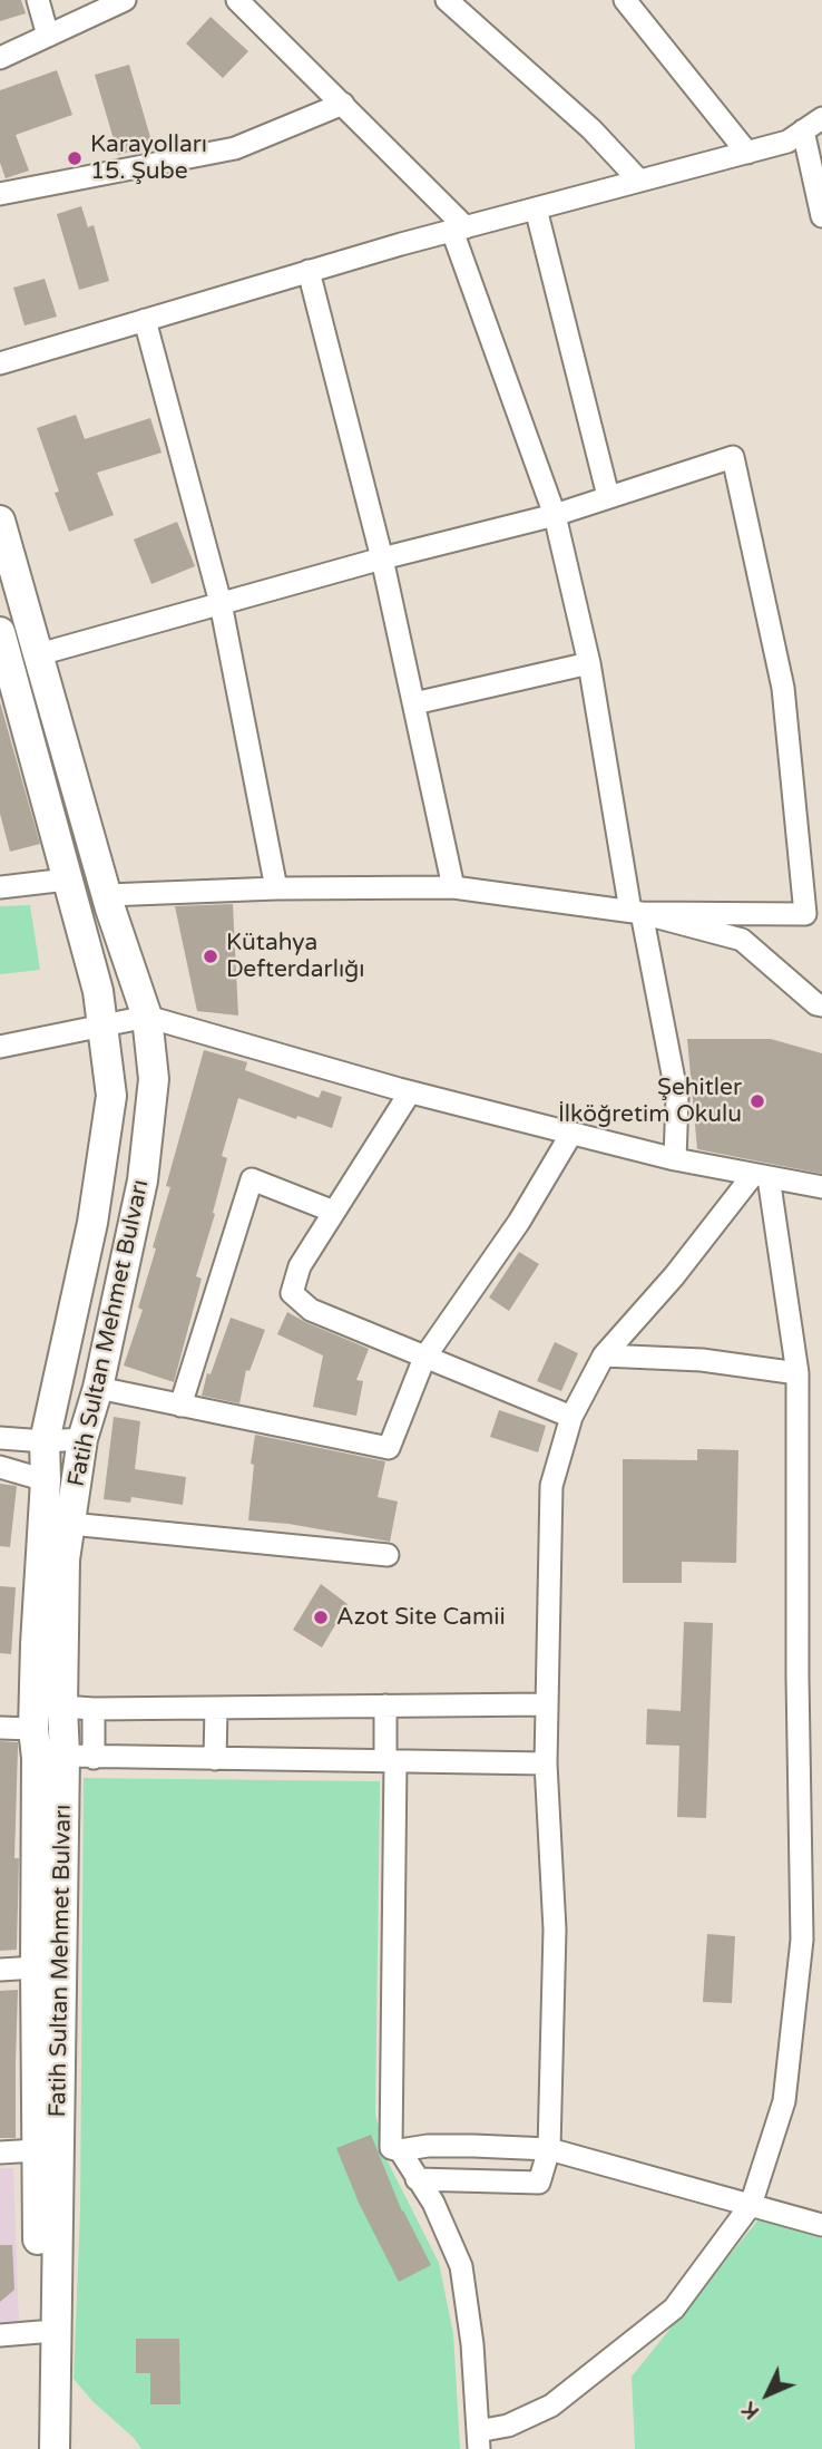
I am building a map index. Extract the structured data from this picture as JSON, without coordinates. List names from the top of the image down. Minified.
{"streets":{"main road":["Fatih Sultan Mehmet Bulvarı"]},"places":["Karayolları 15. Şube","Kütahya Defterdarlığı","Şehitler İlköğretim Okulu","Azot Site Camii"],"north":"bottom left"}
